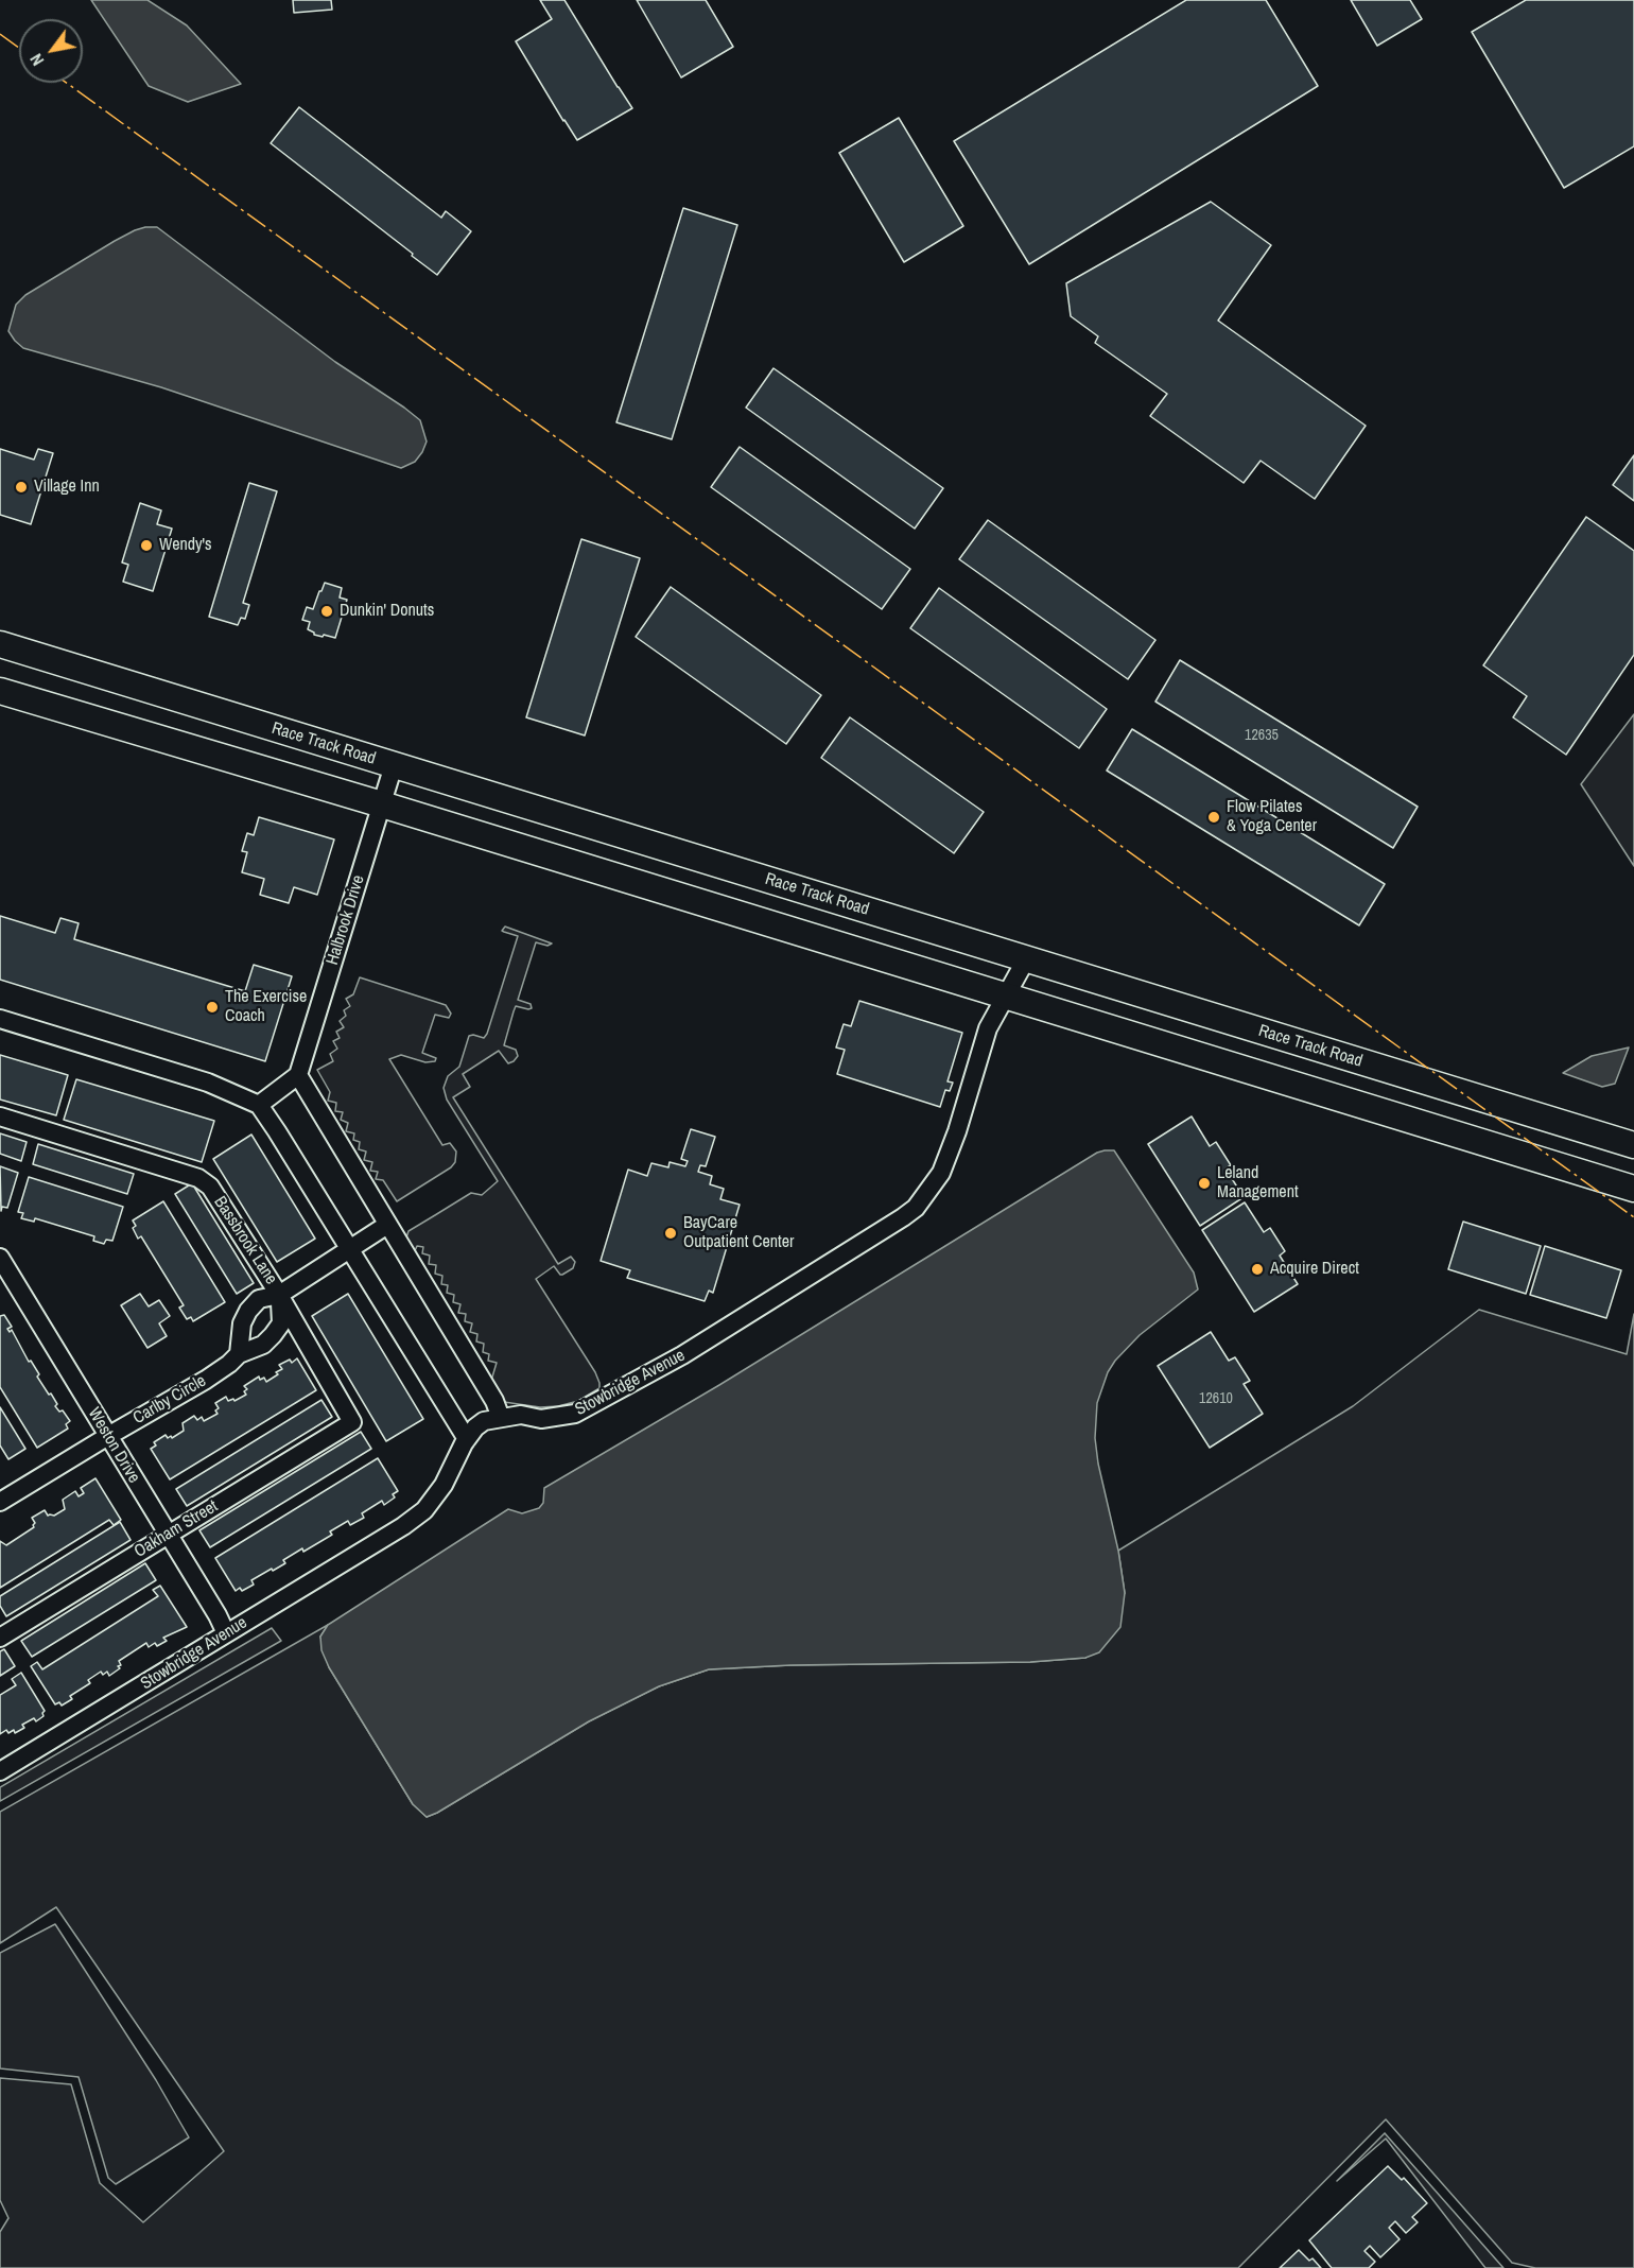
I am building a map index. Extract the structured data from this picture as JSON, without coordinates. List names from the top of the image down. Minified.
{"streets":{"main road":["Race Track Road"],"street":["Halbrook Drive","Bassbrook Lane","Stowbridge Avenue","Carlby Circle","Weston Drive","Oakham Street"]},"crossings":[["Race Track Road","Halbrook Drive"],["Race Track Road","Stowbridge Avenue"],["Bassbrook Lane","Carlby Circle"],["Bassbrook Lane","Oakham Street"],["Stowbridge Avenue","Weston Drive"],["Carlby Circle","Weston Drive"],["Weston Drive","Oakham Street"]],"places":["Village Inn","Wendy's","Dunkin' Donuts","Flow Pilates & Yoga Center","The Exercise Coach","Leland Management","BayCare Outpatient Center","Acquire Direct"],"house_numbers":["12635","12610"],"north":"bottom left"}
